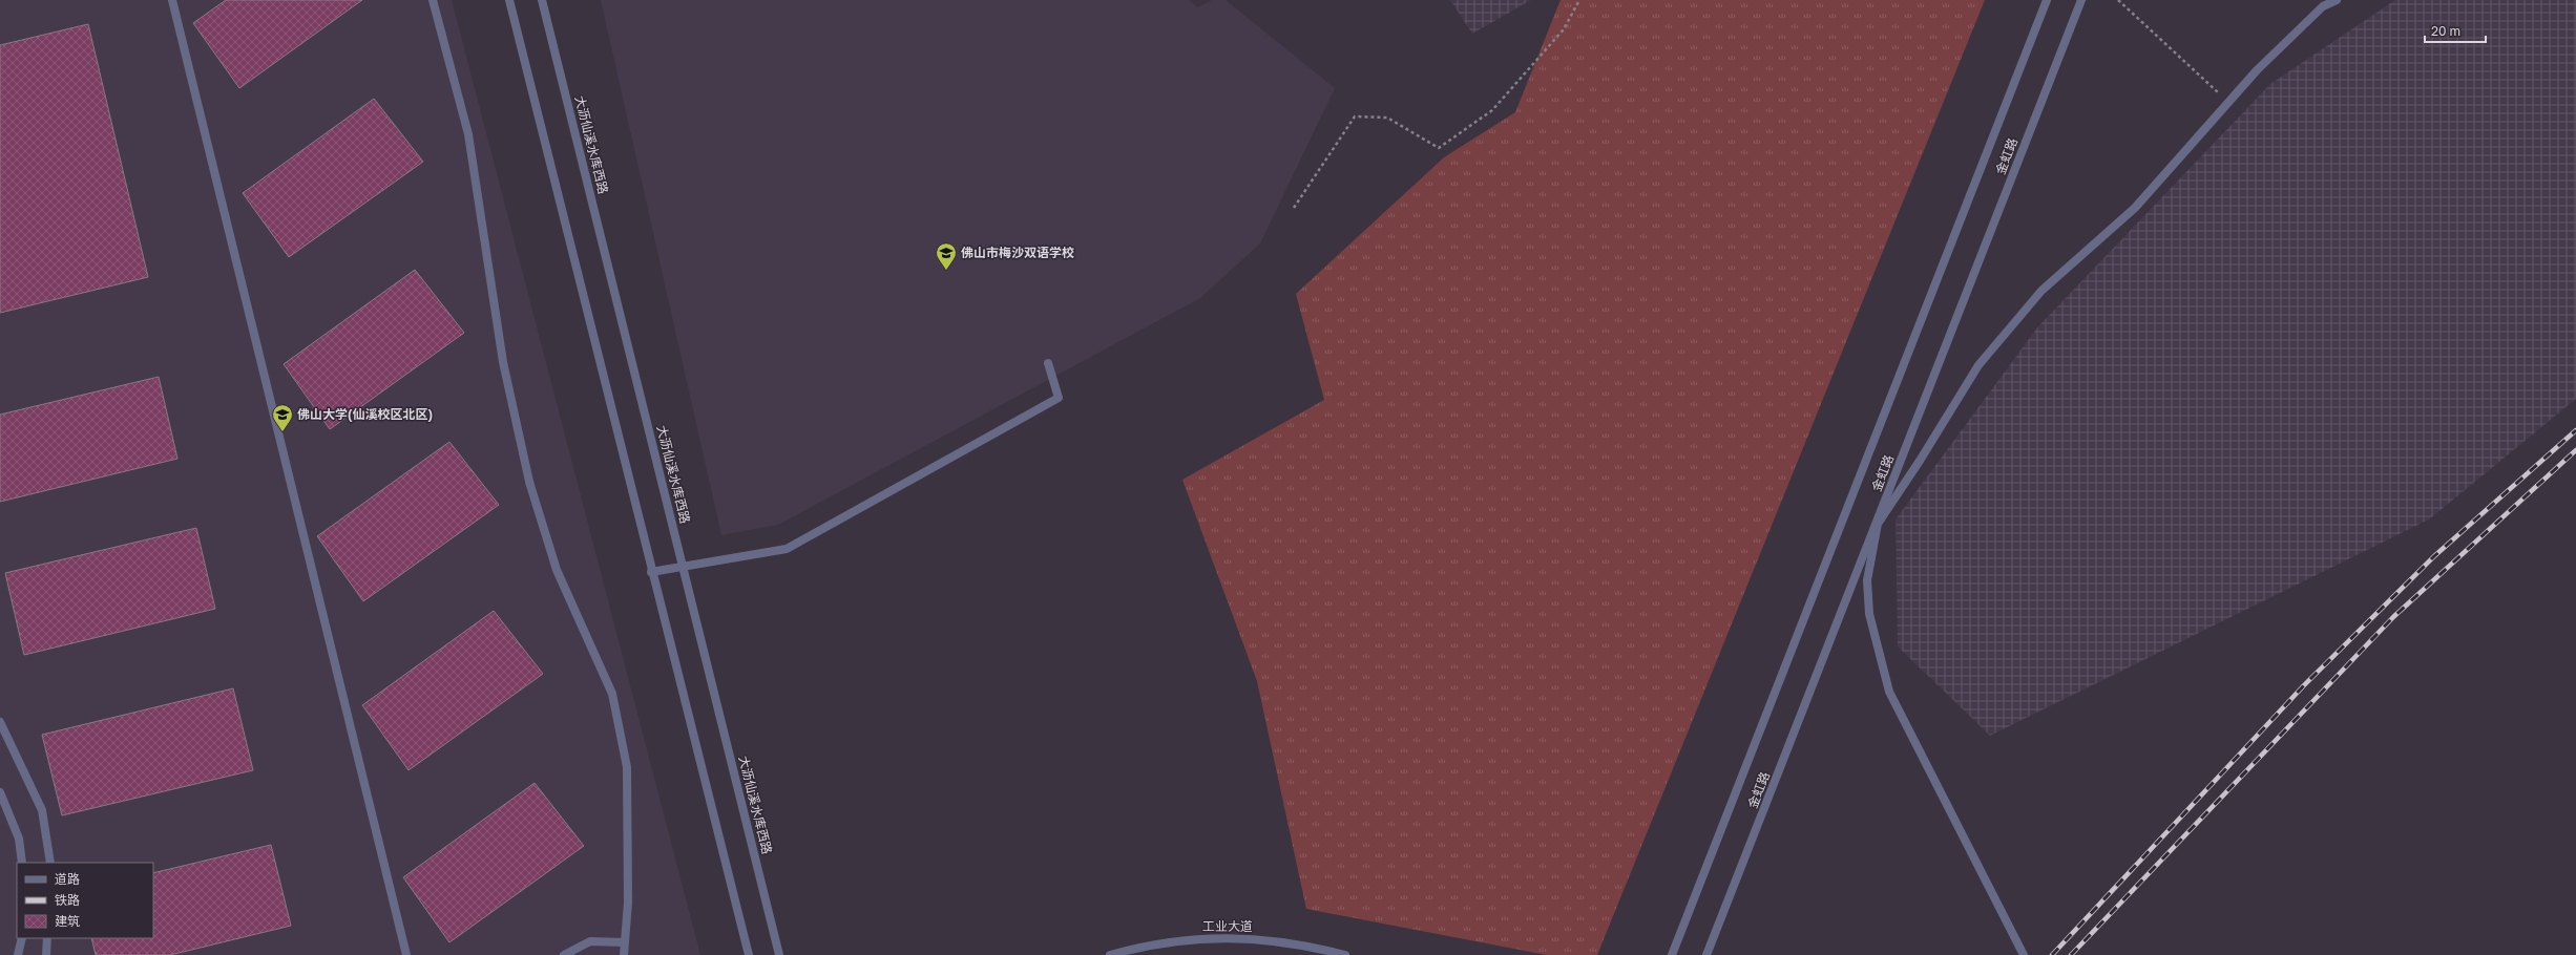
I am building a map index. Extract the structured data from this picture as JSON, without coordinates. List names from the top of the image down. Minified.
{"streets":{"street":["大沥仙溪水库西路","金虹路","工业大道"]},"places":{"school or university":["佛山市梅沙双语学校","佛山大学(仙溪校区北区)"]},"legend":["道路","铁路","建筑"],"scale_bar":"20 m"}
